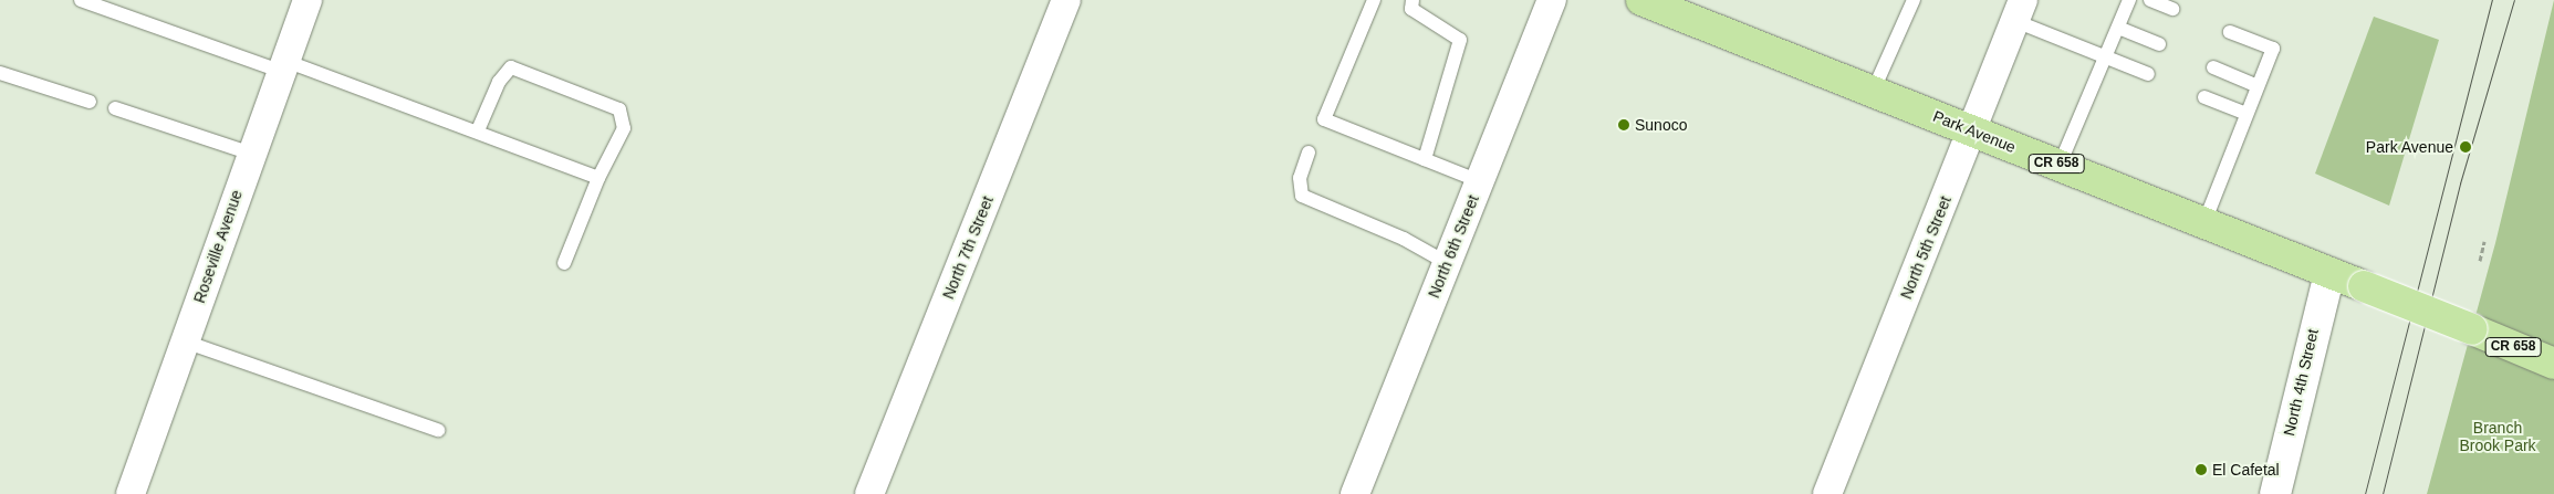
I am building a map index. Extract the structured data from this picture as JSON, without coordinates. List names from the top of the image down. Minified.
{"streets":{"main road":["Park Avenue","CR 658","North 4th Street"],"street":["Roseville Avenue","North 6th Street","North 7th Street","North 5th Street"]},"crossings":[["Park Avenue","North 5th Street"],["Park Avenue","North 4th Street"]],"parks":["Branch Brook Park"],"places":["Sunoco","Park Avenue","El Cafetal"]}
